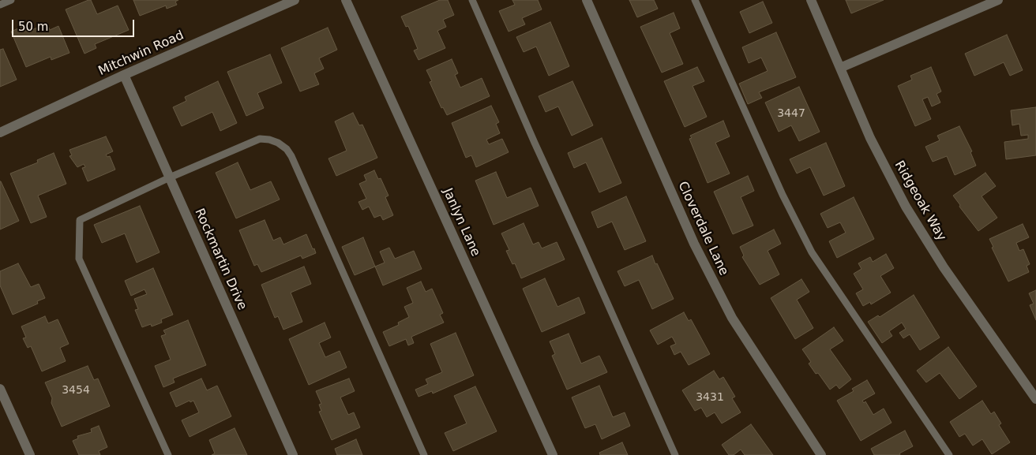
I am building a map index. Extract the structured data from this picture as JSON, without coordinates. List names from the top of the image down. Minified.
{"streets":{"street":["Mitchwin Road","Ridgeoak Way","Janlyn Lane","Cloverdale Lane","Rockmartin Drive"]},"crossings":[["Mitchwin Road","Rockmartin Drive"]],"house_numbers":["3447","3454","3431"],"scale_bar":"50 m"}
